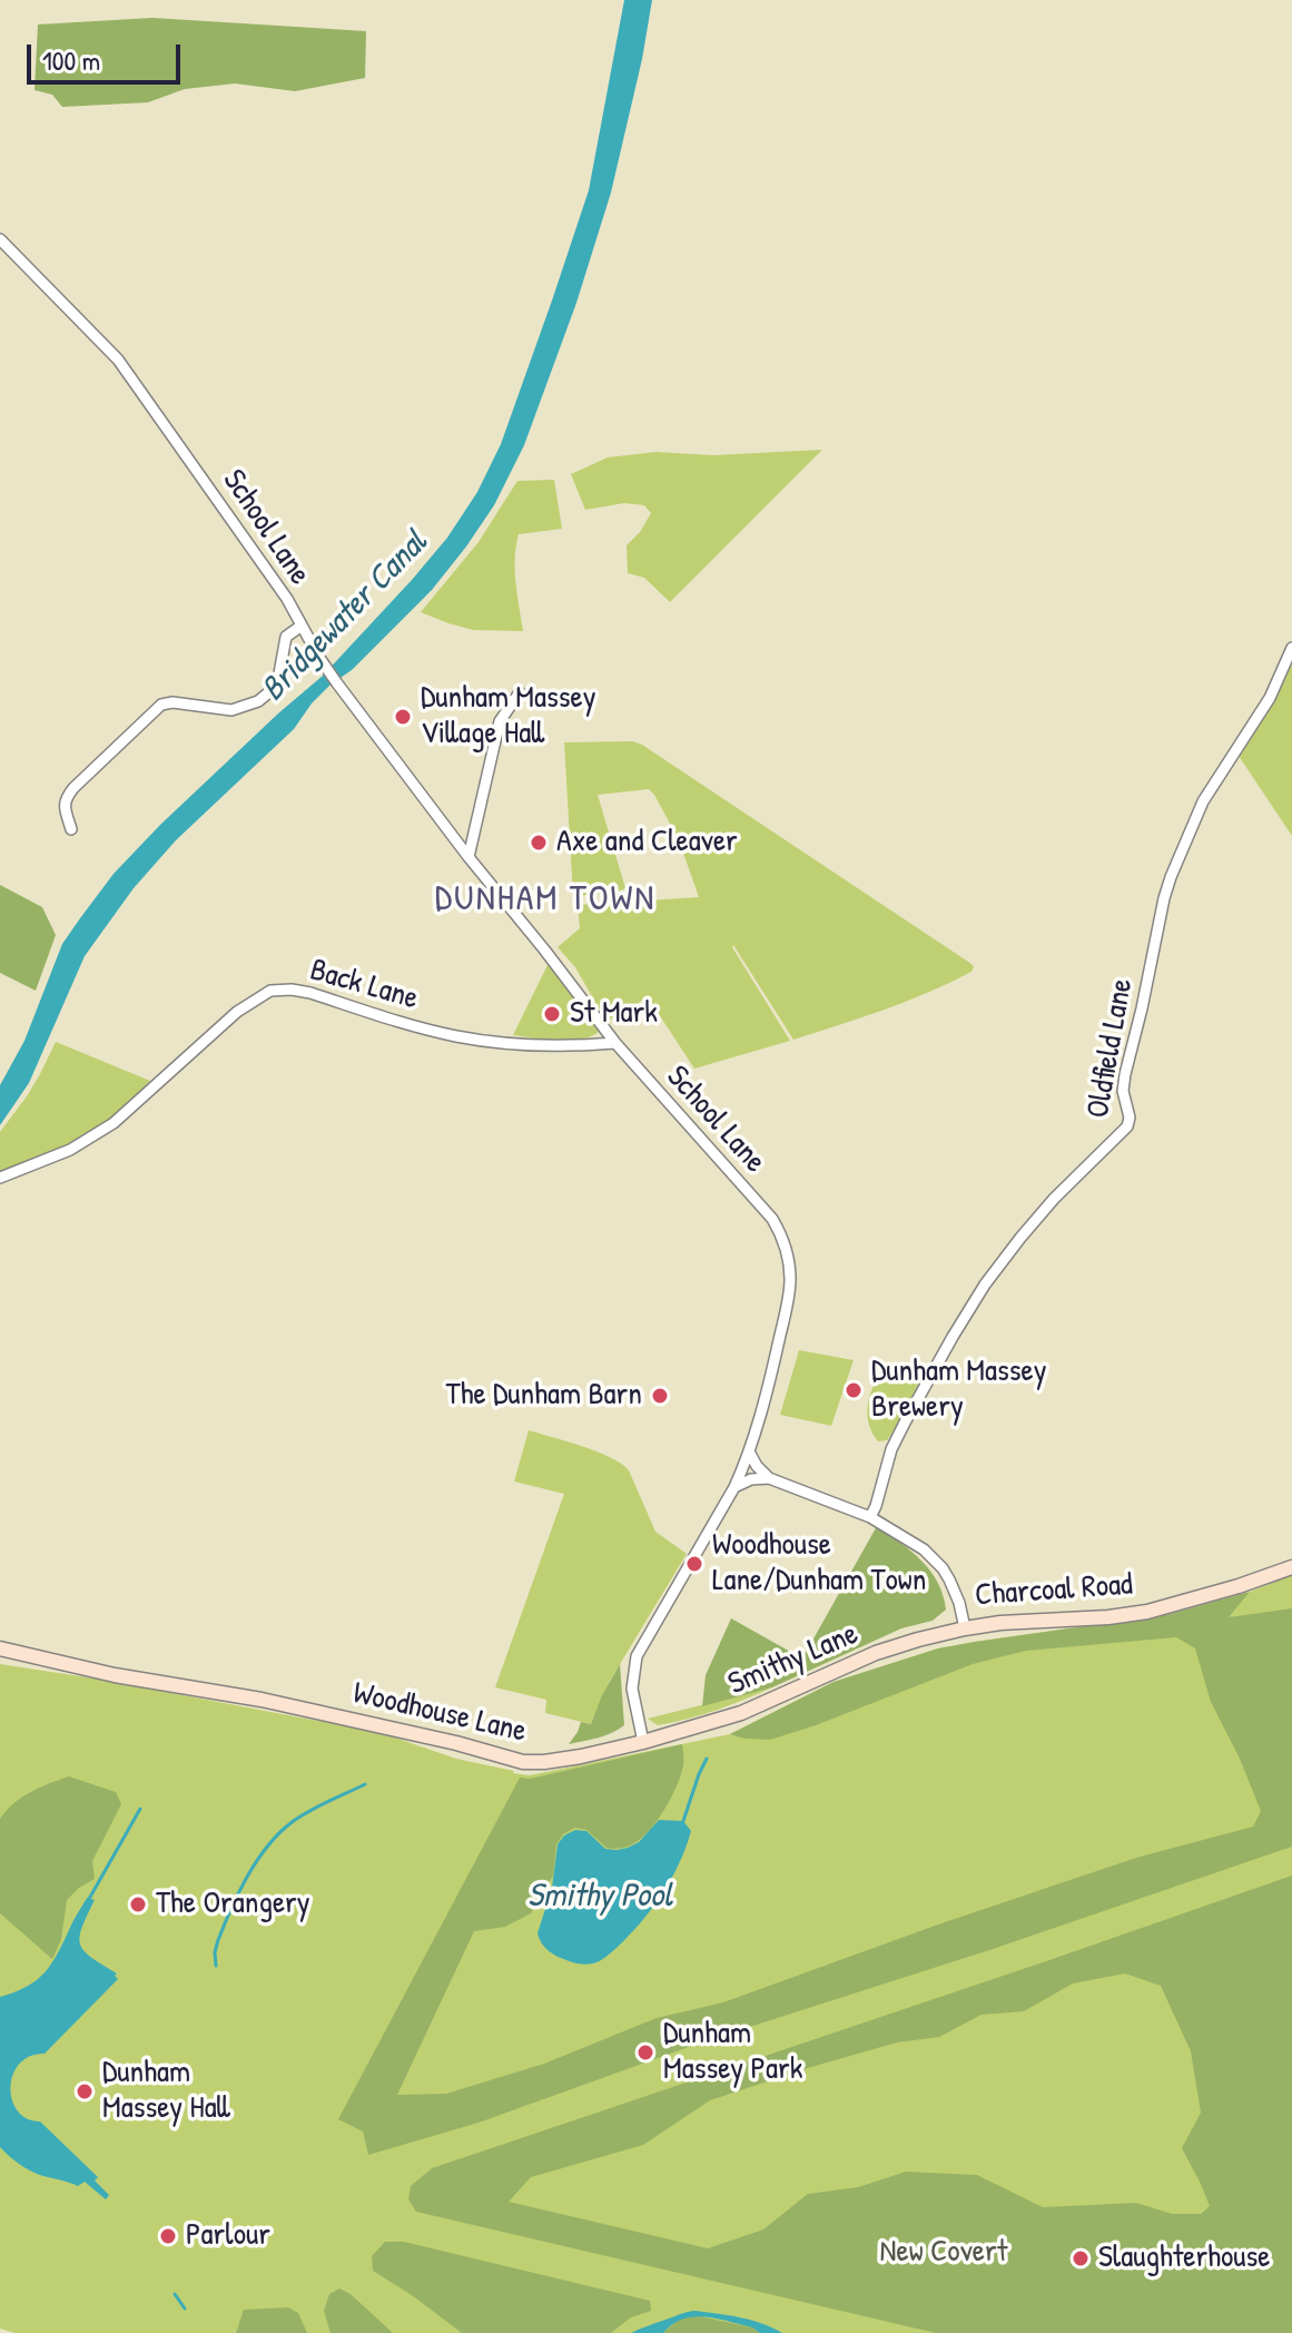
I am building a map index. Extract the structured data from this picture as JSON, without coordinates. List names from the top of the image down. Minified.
{"streets":{"main road":["Charcoal Road","Smithy Lane","Woodhouse Lane"],"street":["School Lane","Back Lane","Oldfield Lane"]},"crossings":[["School Lane","Back Lane"],["Oldfield Lane","Charcoal Road"],["Charcoal Road","Smithy Lane"],["Smithy Lane","Woodhouse Lane"]],"districts":["DUNHAM TOWN"],"water":["Bridgewater Canal","Smithy Pool"],"parks":["New Covert"],"places":["Dunham Massey Village Hall","Axe and Cleaver","St Mark","Dunham Massey Brewery","The Dunham Barn","Woodhouse Lane/Dunham Town","The Orangery","Dunham Massey Park","Dunham Massey Hall","Parlour","Slaughterhouse"],"scale_bar":"100 m"}
